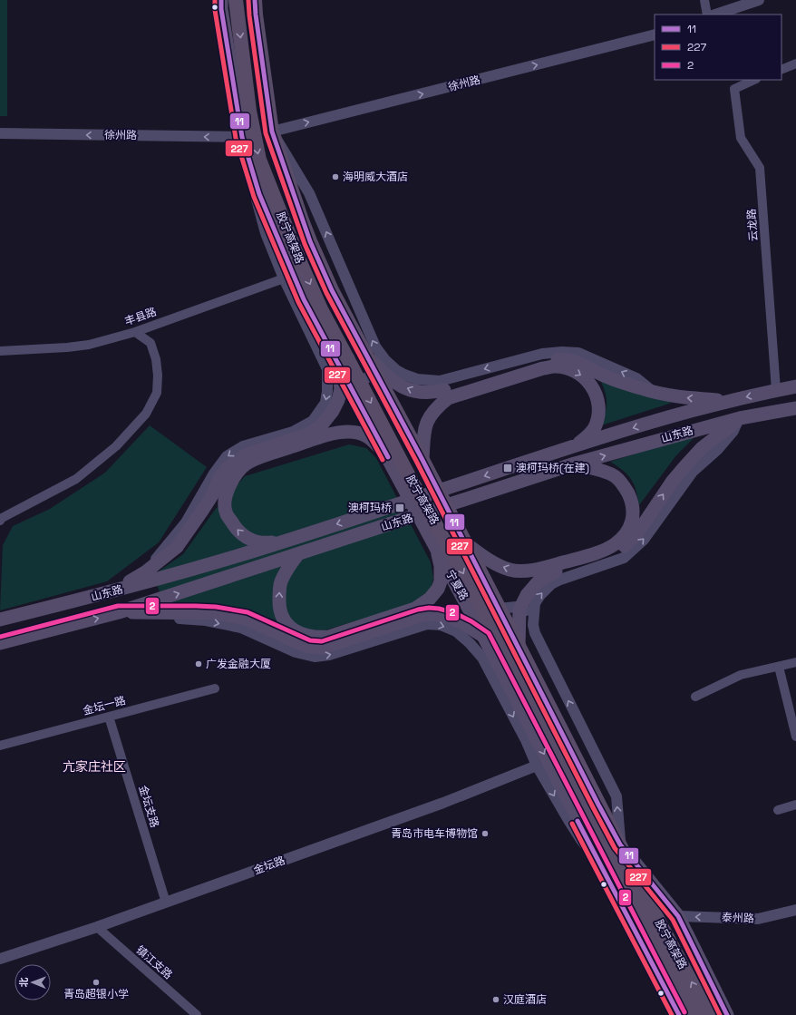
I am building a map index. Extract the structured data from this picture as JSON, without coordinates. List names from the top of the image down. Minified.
{"streets":{"highway":["胶宁高架路"],"main road":["山东路","宁夏路"],"street":["徐州路","云龙路","丰县路","金坛一路","金坛支路","金坛路","泰州路","镇江支路"]},"crossings":[["徐州路","胶宁高架路"],["徐州路","宁夏路"],["云龙路","山东路"],["胶宁高架路","宁夏路"],["金坛一路","金坛支路"],["金坛支路","金坛路"],["金坛路","镇江支路"]],"one_way":["泰州路"],"districts":["亢家庄社区"],"places":{"other":["海明威大酒店","广发金融大厦","青岛市电车博物馆","青岛超银小学","汉庭酒店"],"transit":["澳柯玛桥(在建)","澳柯玛桥"]},"lines":["transit line 11","transit line 227","transit line 2"],"legend":["11","227","2"],"north":"left"}
